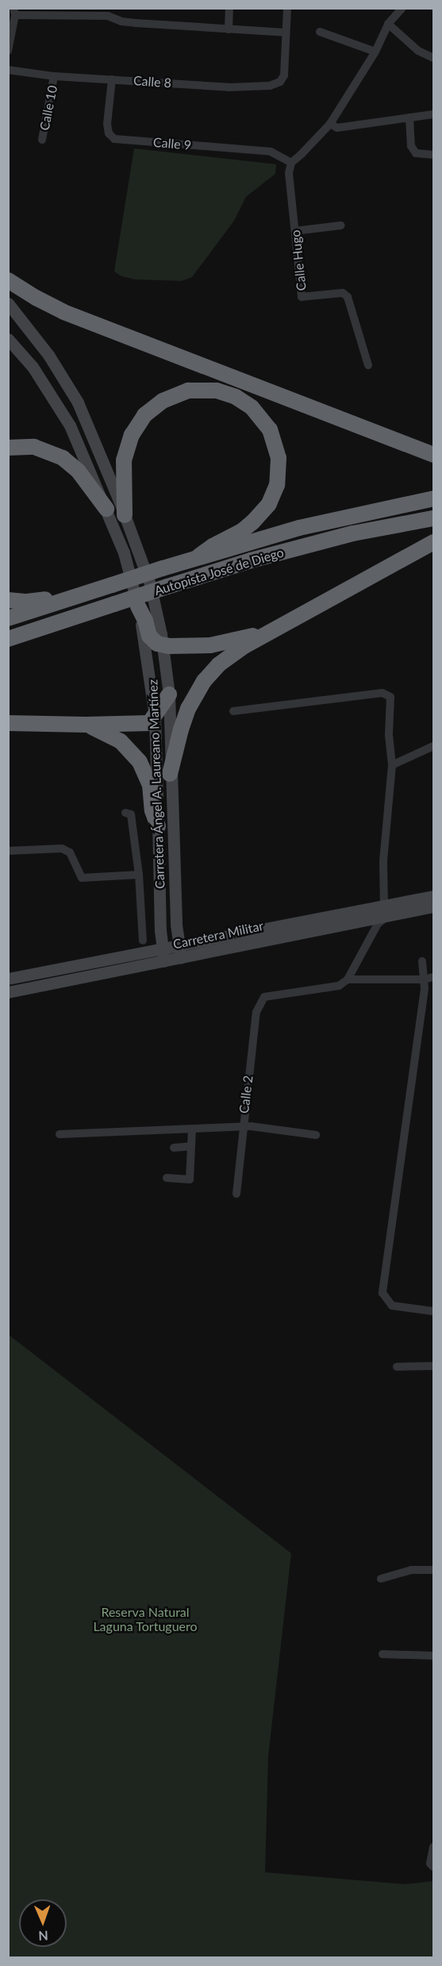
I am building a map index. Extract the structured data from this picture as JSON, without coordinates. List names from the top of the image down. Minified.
{"streets":{"highway":["Autopista José de Diego"],"main road":["Carretera Ángel A. Laureano Martínez","Carretera Militar"],"street":["Calle 8","Calle 10","Calle 9","Calle Hugo","Calle 2"]},"crossings":[["Calle 8","Calle 10"],["Calle 8","Calle 9"],["Calle 9","Calle Hugo"],["Carretera Ángel A. Laureano Martínez","Carretera Militar"]],"parks":["Reserva Natural Laguna Tortuguero"],"north":"bottom"}
